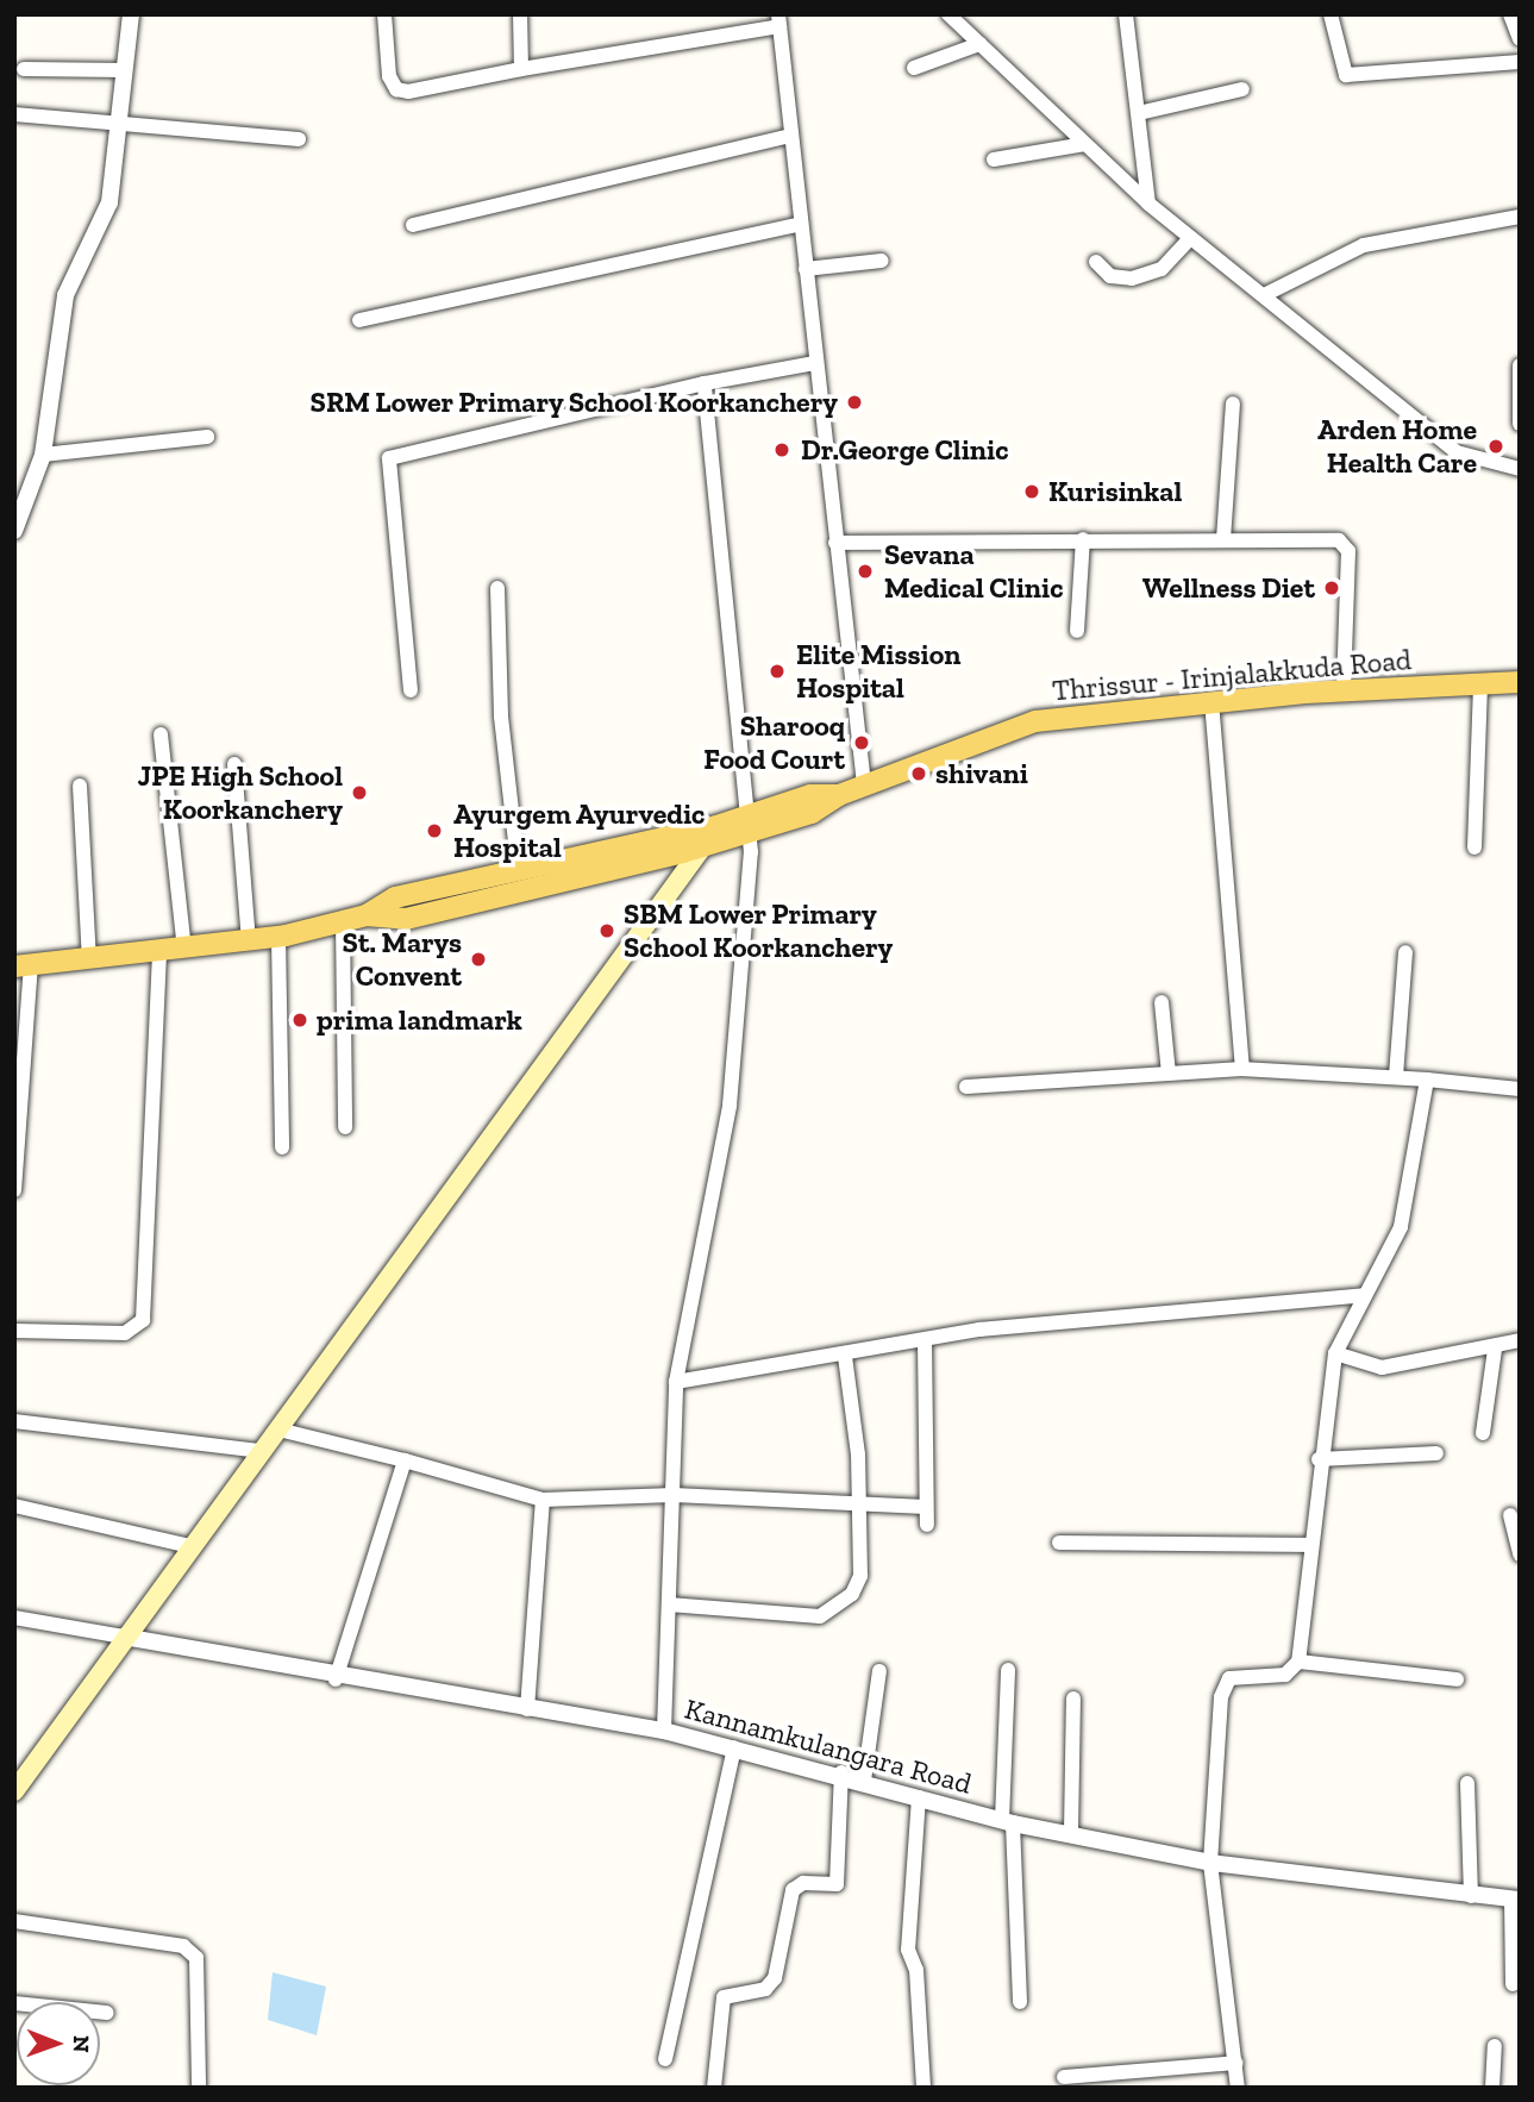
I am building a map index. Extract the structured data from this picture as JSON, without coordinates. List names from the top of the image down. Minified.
{"streets":{"main road":["Thrissur - Irinjalakkuda Road"],"street":["Kannamkulangara Road"]},"places":["SRM Lower Primary School Koorkanchery","Arden Home Health Care","Dr.George Clinic","Kurisinkal","Sevana Medical Clinic","Wellness Diet","Elite Mission Hospital","Sharooq Food Court","shivani","JPE High School Koorkanchery","Ayurgem Ayurvedic Hospital","SBM Lower Primary School Koorkanchery","St. Marys Convent","prima landmark"],"north":"right"}
